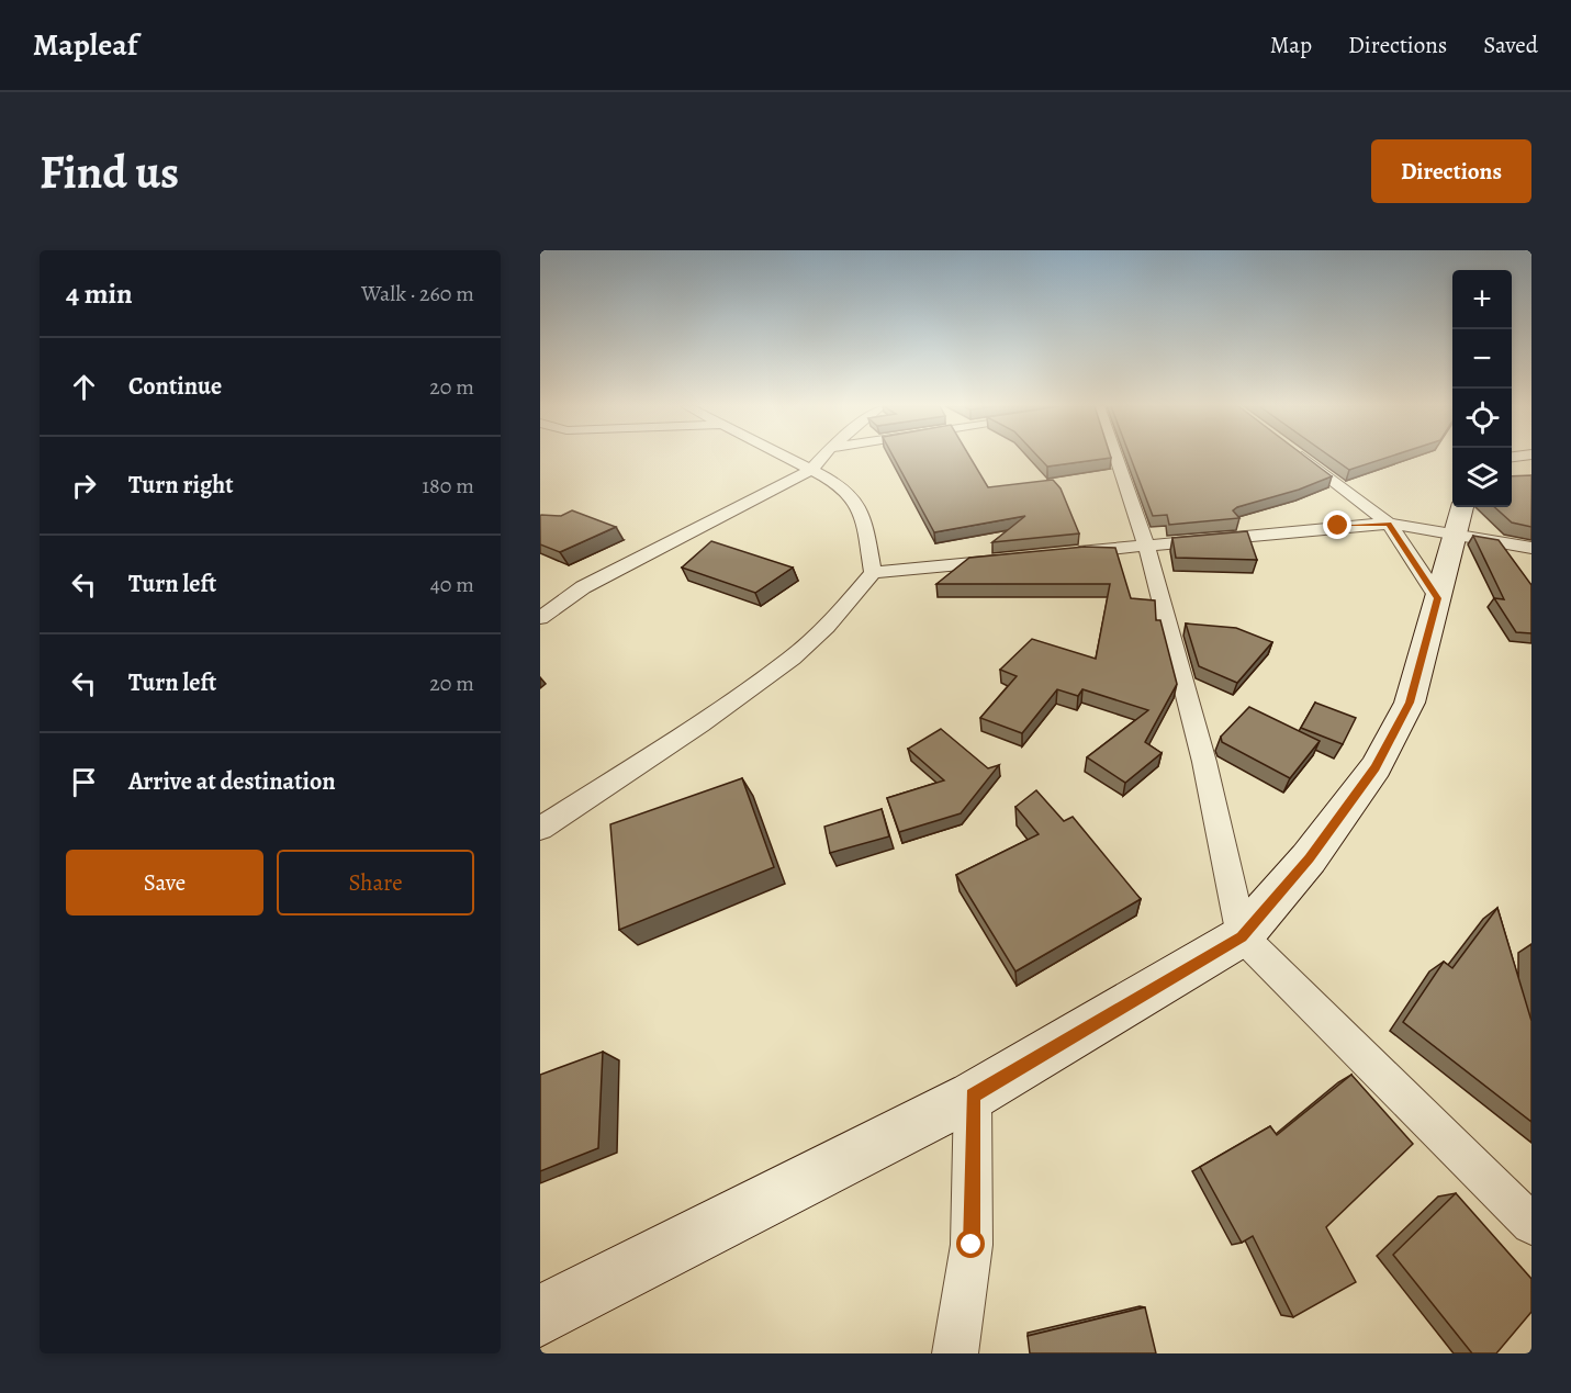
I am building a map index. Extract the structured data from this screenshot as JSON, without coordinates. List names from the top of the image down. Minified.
{"page":{"header":"Mapleaf","nav":["Map","Directions","Saved"],"buttons":["Directions",["Save","Share"]],"title":"Find us","heading":["4 min","Walk · 260 m"],"map_buttons":["+","−"],"list":[["Continue","20 m"],["Turn right","180 m"],["Turn left","40 m"],["Turn left","20 m"],"Arrive at destination"]}}
